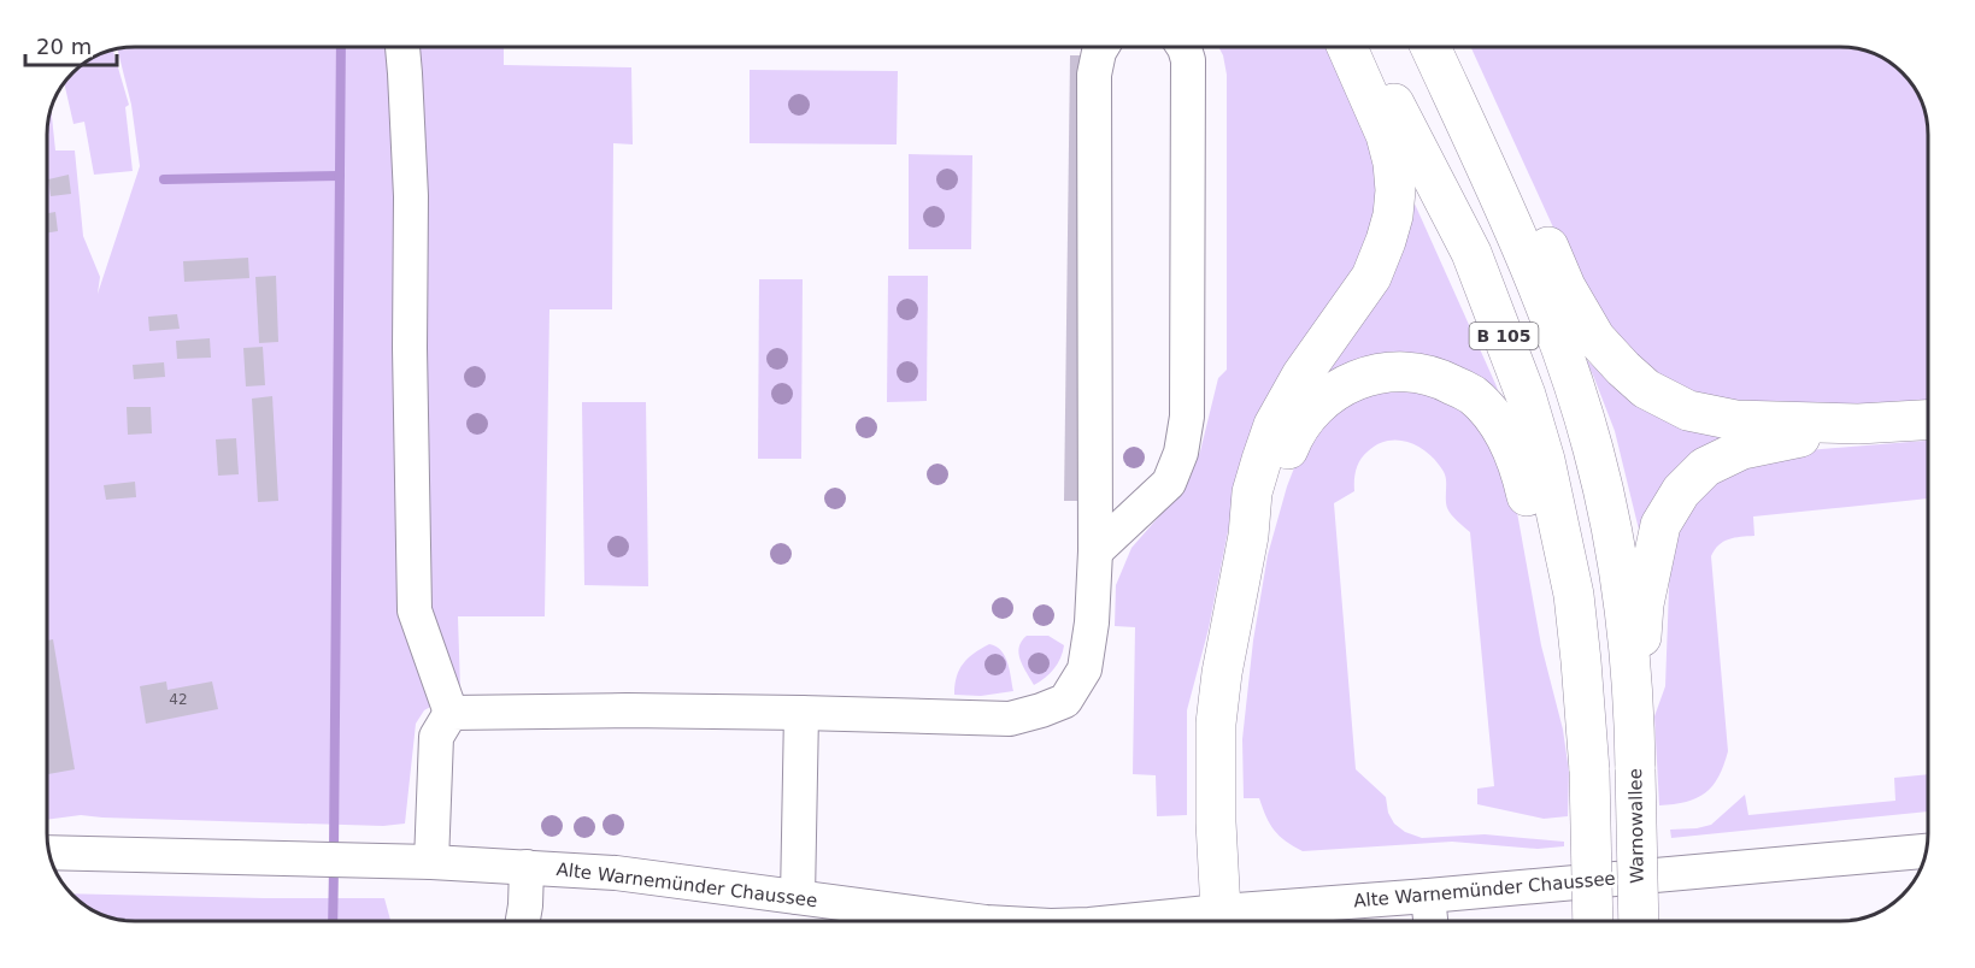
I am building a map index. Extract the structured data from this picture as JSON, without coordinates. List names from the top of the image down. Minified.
{"streets":{"highway":["B 105","Warnowallee"],"street":["Alte Warnemünder Chaussee"]},"crossings":[["B 105","Warnowallee"]],"house_numbers":["42"],"scale_bar":"20 m"}
